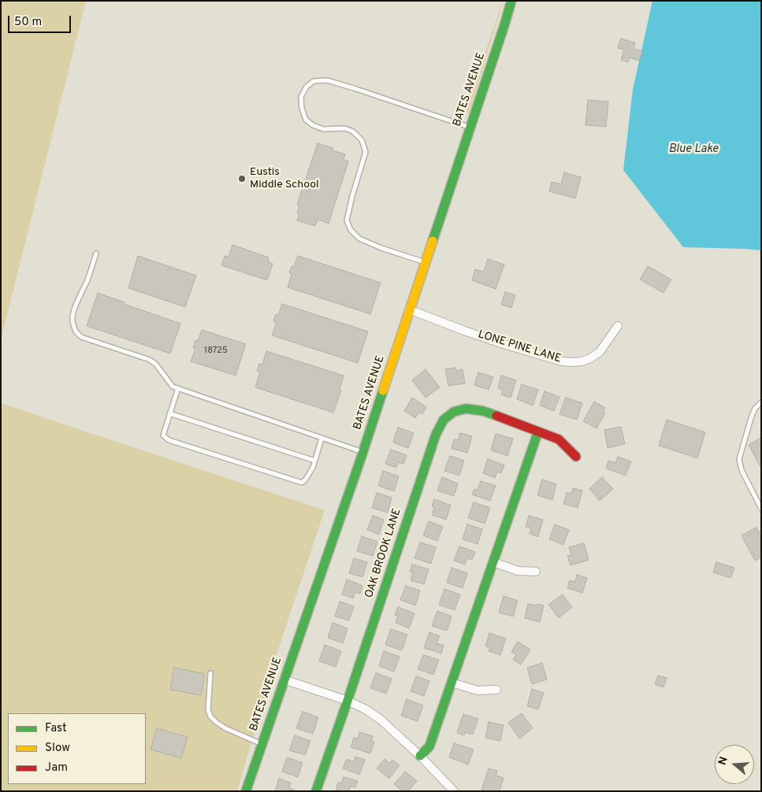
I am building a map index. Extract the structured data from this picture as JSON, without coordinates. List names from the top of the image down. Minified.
{"streets":{"street":["BATES AVENUE","LONE PINE LANE","OAK BROOK LANE"]},"crossings":[["BATES AVENUE","LONE PINE LANE"]],"water":["Blue Lake"],"places":["Eustis Middle School"],"house_numbers":["18725"],"legend":["Fast","Slow","Jam"],"scale_bar":"50 m","north":"left"}
